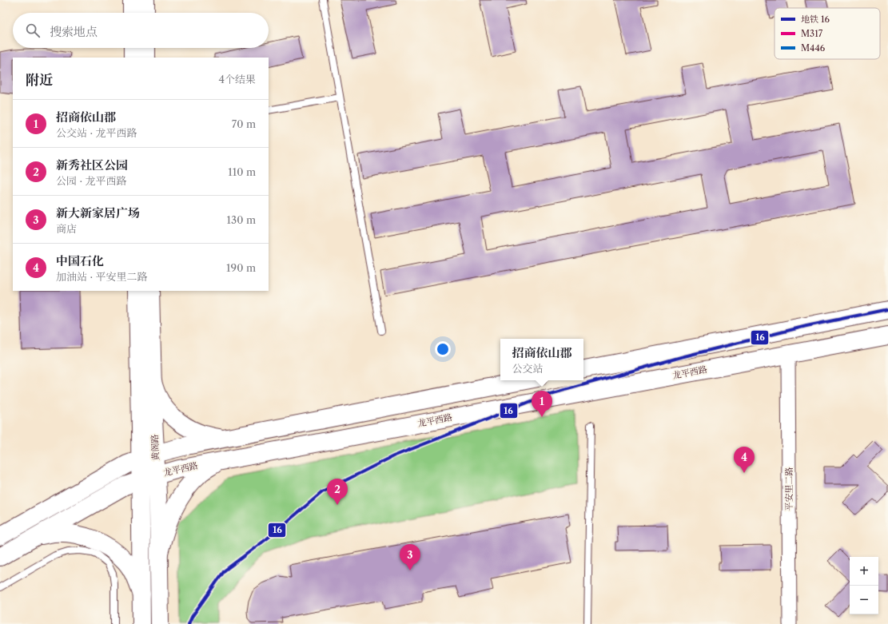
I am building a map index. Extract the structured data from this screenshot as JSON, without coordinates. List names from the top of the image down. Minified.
{"streets":{"main road":["龙平西路","黄阁路"],"street":["平安里二路"]},"crossings":[["龙平西路","黄阁路"],["龙平西路","平安里二路"]],"lines":["metro line 16"],"legend":["地铁 16","M317","M446"],"page":{"search":"搜索地点","heading":["附近","4个结果"],"list":[{"mark":"1","name":"招商依山郡","note":"公交站 · 龙平西路","value":"70 m"},{"mark":"2","name":"新秀社区公园","note":"公园 · 龙平西路","value":"110 m"},{"mark":"3","name":"新大新家居广场","note":"商店","value":"130 m"},{"mark":"4","name":"中国石化","note":"加油站 · 平安里二路","value":"190 m"}],"popup":["招商依山郡","公交站"],"pins":["1","4","2","3"],"map_buttons":["+","−"]}}
